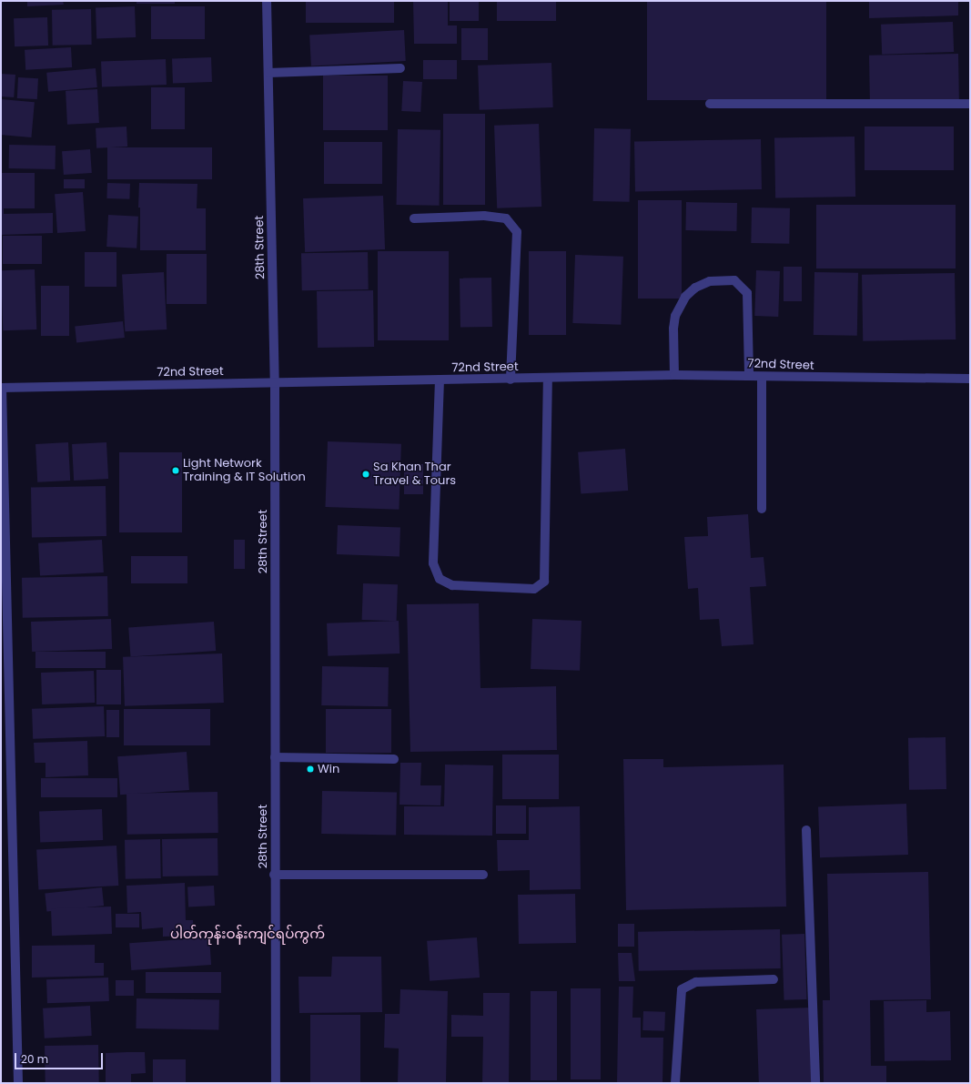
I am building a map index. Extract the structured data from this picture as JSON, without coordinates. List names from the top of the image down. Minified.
{"streets":{"street":["28th Street","72nd Street"]},"crossings":[["28th Street","72nd Street"]],"districts":["ပါတ်ကုန်းဝန်းကျင်ရပ်ကွက်"],"places":["Light Network Training & IT Solution","Sa Khan Thar Travel & Tours","Win"],"scale_bar":"20 m"}
